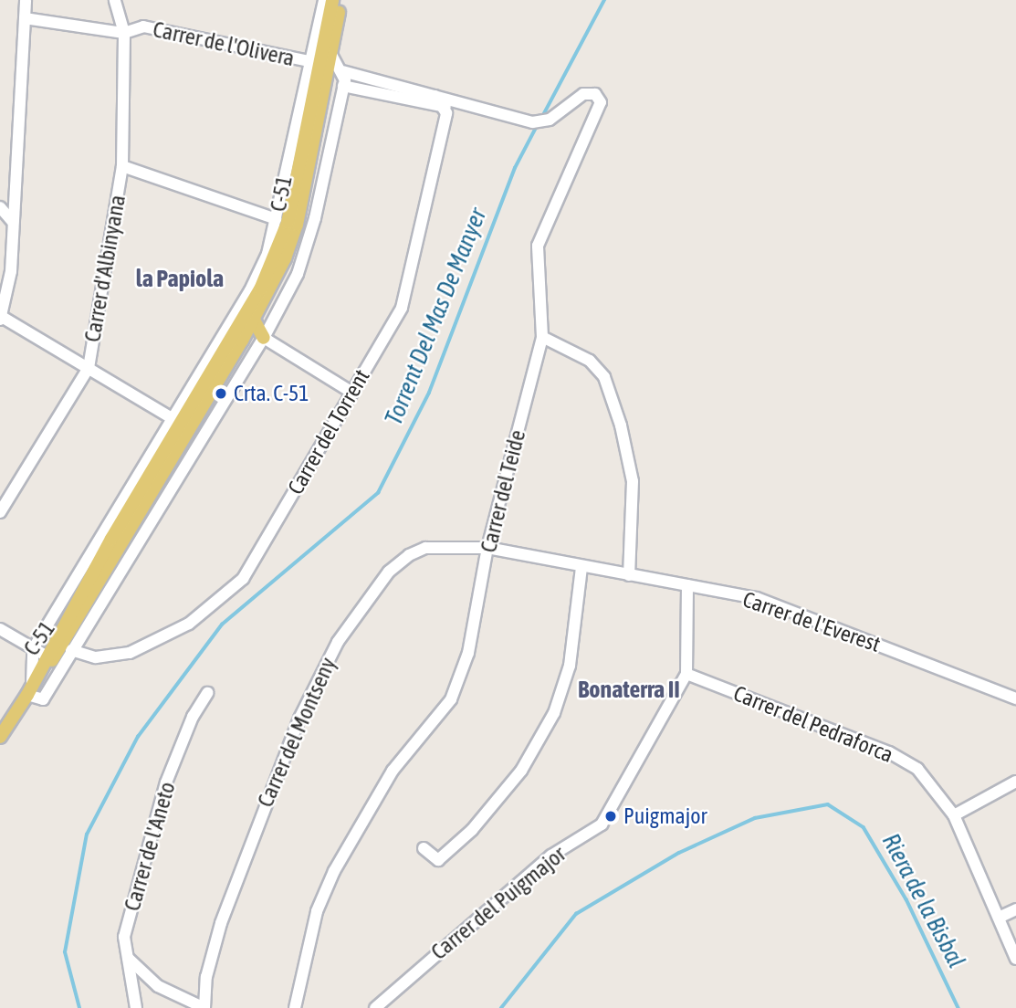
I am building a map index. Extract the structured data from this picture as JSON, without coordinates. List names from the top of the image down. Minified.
{"streets":{"main road":["C-51"],"street":["Carrer de l'Olivera","Carrer d'Albinyana","Carrer del Torrent","Carrer del Teide","Carrer de l'Everest","Carrer del Pedraforca","Carrer del Montseny","Carrer de l'Aneto","Carrer del Puigmajor"]},"crossings":[["Carrer de l'Olivera","Carrer d'Albinyana"],["C-51","Carrer del Torrent"],["Carrer del Teide","Carrer de l'Everest"],["Carrer del Teide","Carrer del Montseny"],["Carrer de l'Everest","Carrer del Montseny"],["Carrer de l'Everest","Carrer del Puigmajor"],["Carrer del Pedraforca","Carrer del Puigmajor"]],"districts":["la Papiola","Bonaterra II"],"water":["Torrent Del Mas De Manyer","Riera de la Bisbal"],"places":["Crta. C-51","Puigmajor"]}
